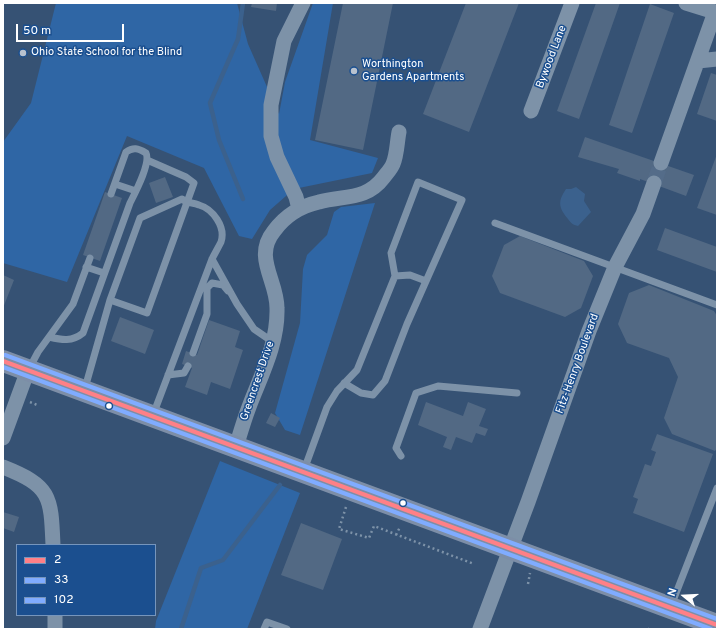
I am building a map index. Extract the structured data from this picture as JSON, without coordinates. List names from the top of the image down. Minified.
{"streets":{"street":["Bywood Lane","Fitz-Henry Boulevard","Greencrest Drive"]},"places":["Ohio State School for the Blind","Worthington Gardens Apartments"],"lines":["transit line 102","transit line 2","transit line 33"],"legend":["2","33","102"],"scale_bar":"50 m","north":"left"}
